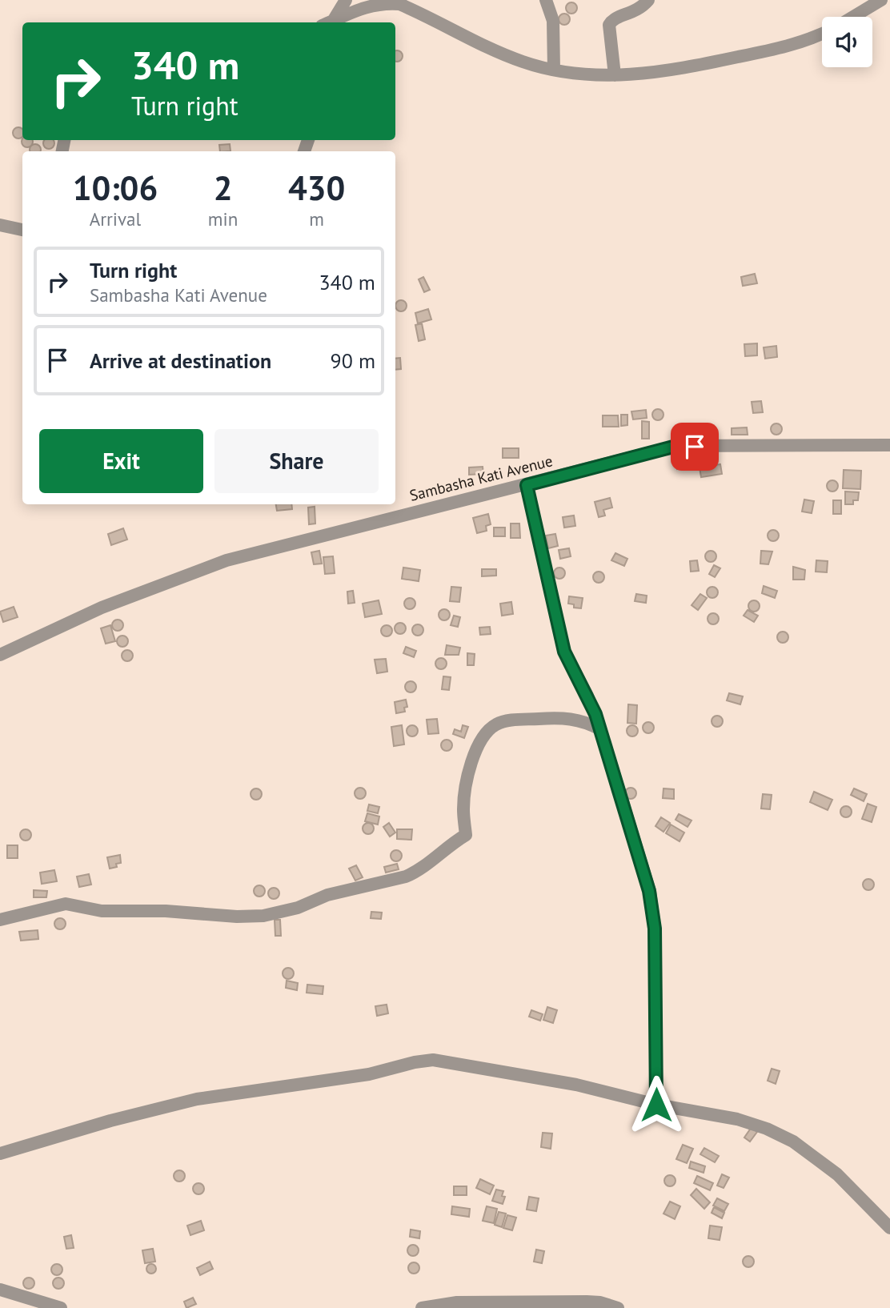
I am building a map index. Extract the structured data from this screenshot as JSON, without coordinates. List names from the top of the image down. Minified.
{"streets":{"street":["Sambasha Kati Avenue"]},"page":{"turn":["340 m","Turn right"],"eta":["10:06","Arrival","2","min","430","m"],"list":[{"name":"Turn right","note":"Sambasha Kati Avenue","value":"340 m"},{"name":"Arrive at destination","value":"90 m"}],"buttons":["Exit","Share"]}}
